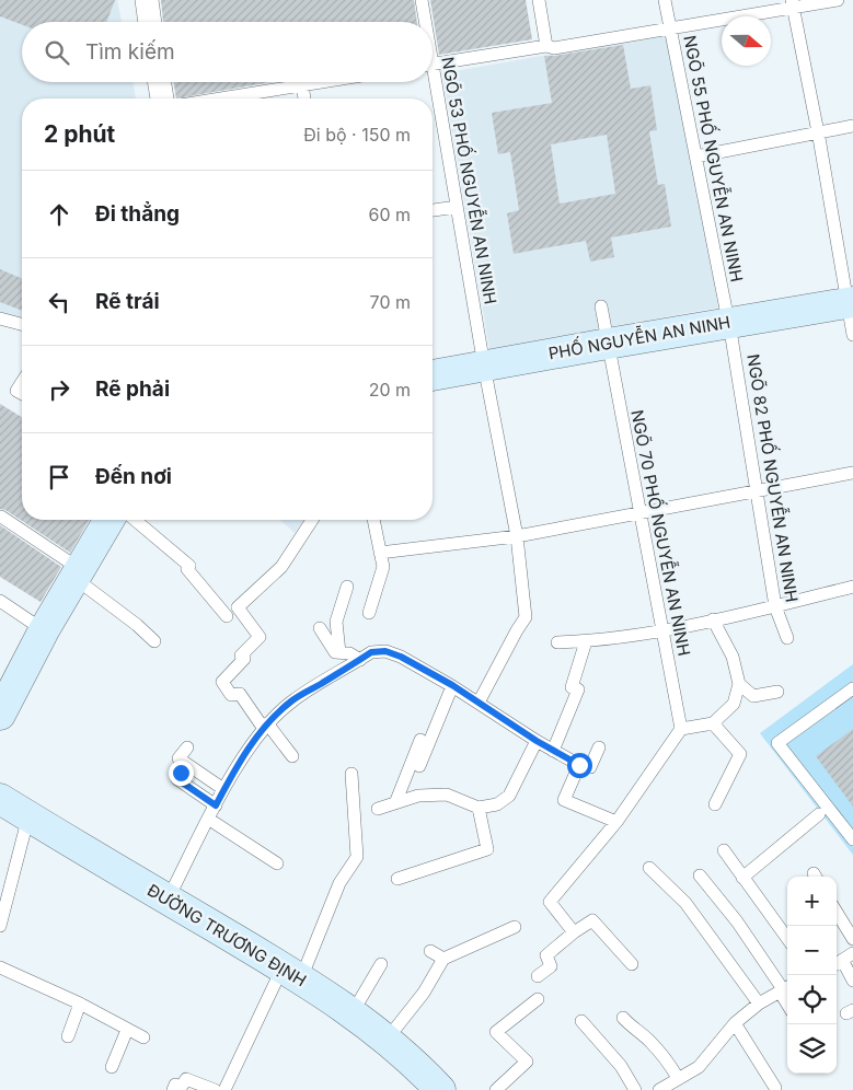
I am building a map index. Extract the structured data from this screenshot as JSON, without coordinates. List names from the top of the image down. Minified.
{"streets":{"street":["PHỐ NGUYỄN AN NINH","ĐƯỜNG TRƯƠNG ĐỊNH"],"lane":["NGÕ 55 PHỐ NGUYỄN AN NINH","NGÕ 53 PHỐ NGUYỄN AN NINH","NGÕ 82 PHỐ NGUYỄN AN NINH","NGÕ 70 PHỐ NGUYỄN AN NINH"]},"crossings":[["NGÕ 55 PHỐ NGUYỄN AN NINH","PHỐ NGUYỄN AN NINH"],["NGÕ 55 PHỐ NGUYỄN AN NINH","NGÕ 82 PHỐ NGUYỄN AN NINH"],["NGÕ 53 PHỐ NGUYỄN AN NINH","PHỐ NGUYỄN AN NINH"],["PHỐ NGUYỄN AN NINH","NGÕ 82 PHỐ NGUYỄN AN NINH"],["PHỐ NGUYỄN AN NINH","NGÕ 70 PHỐ NGUYỄN AN NINH"]],"north":"right","page":{"search":"Tìm kiếm","heading":["2 phút","Đi bộ · 150 m"],"list":[["Đi thẳng","60 m"],["Rẽ trái","70 m"],["Rẽ phải","20 m"],"Đến nơi"],"map_buttons":["+","−"]}}
